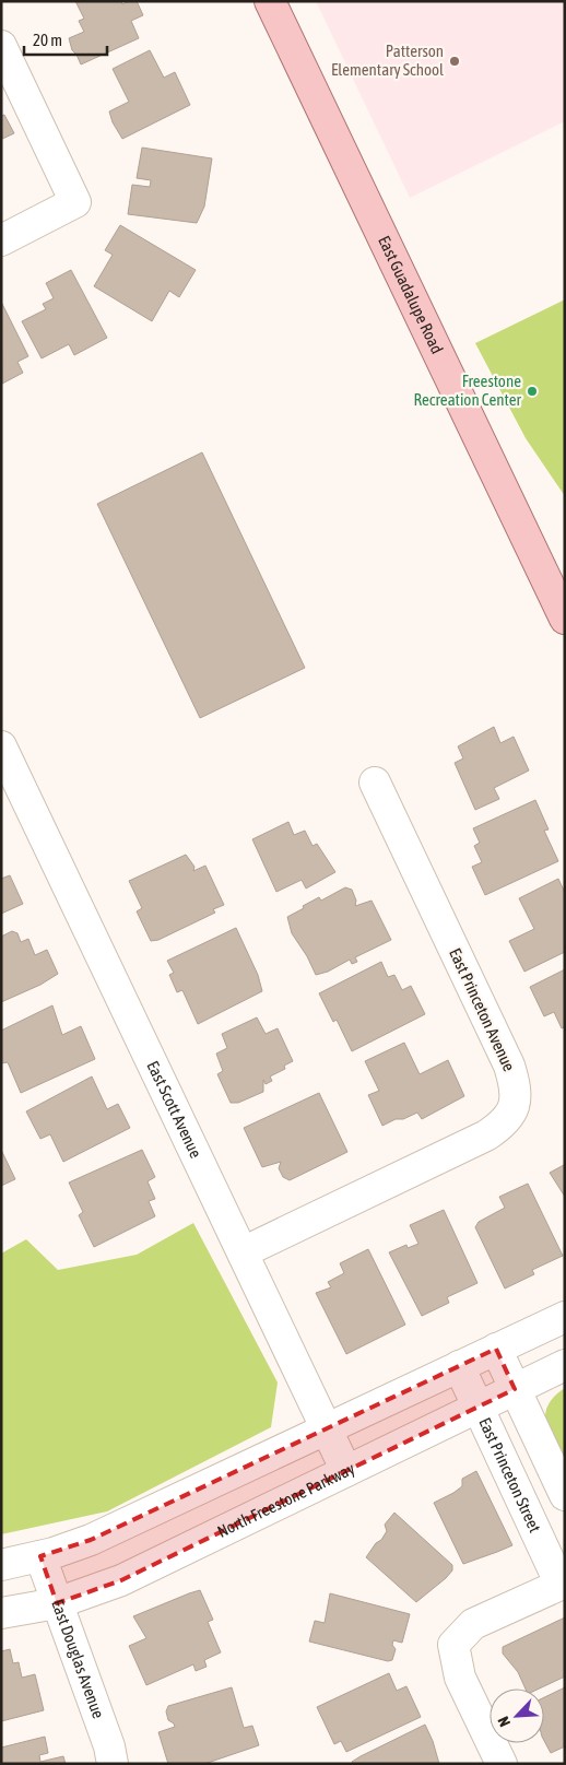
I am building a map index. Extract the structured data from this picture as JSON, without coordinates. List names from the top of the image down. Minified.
{"streets":{"main road":["East Guadalupe Road"],"street":["East Princeton Avenue","East Scott Avenue","East Princeton Street","North Freestone Parkway","East Douglas Avenue"]},"crossings":[["East Princeton Avenue","East Scott Avenue"],["East Scott Avenue","North Freestone Parkway"],["East Princeton Street","North Freestone Parkway"],["North Freestone Parkway","East Douglas Avenue"]],"places":["Patterson Elementary School","Freestone Recreation Center"],"scale_bar":"20 m","north":"bottom left"}
